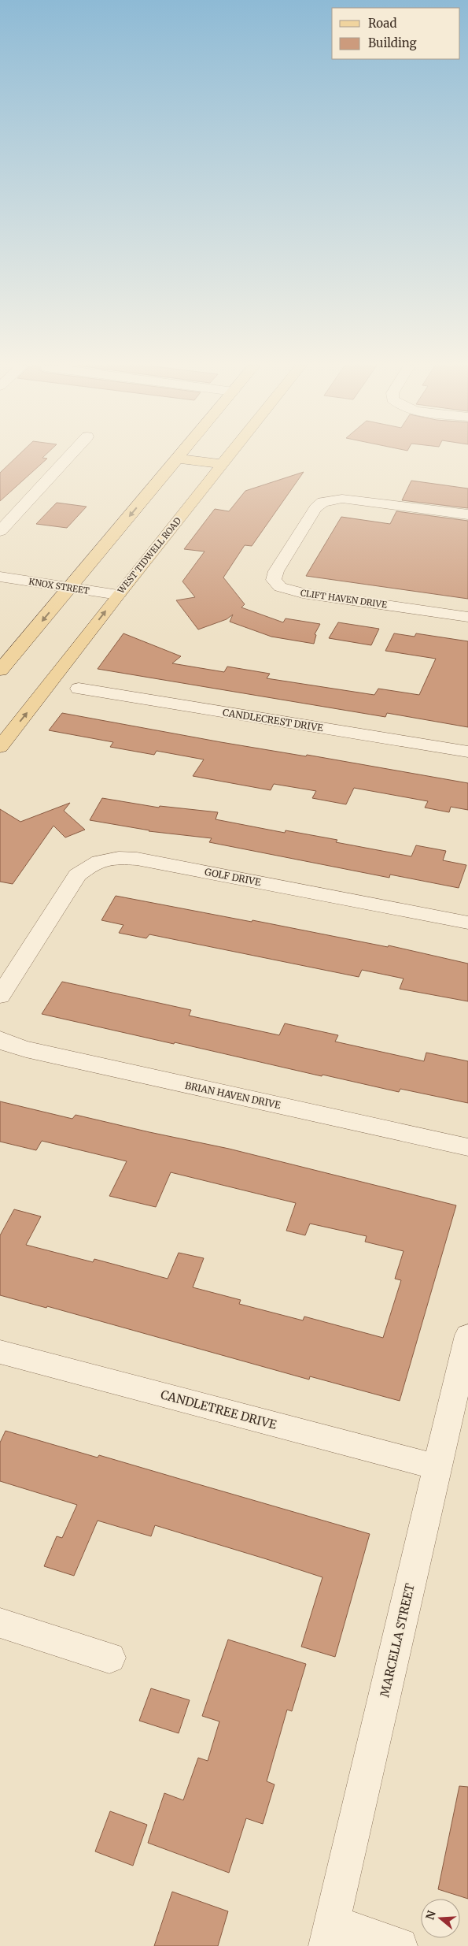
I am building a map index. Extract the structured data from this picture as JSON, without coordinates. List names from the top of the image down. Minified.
{"streets":{"main road":["WEST TIDWELL ROAD"],"street":["KNOX STREET","CLIFT HAVEN DRIVE","CANDLECREST DRIVE","GOLF DRIVE","BRIAN HAVEN DRIVE","CANDLETREE DRIVE","MARCELLA STREET"]},"crossings":[["WEST TIDWELL ROAD","KNOX STREET"],["CANDLETREE DRIVE","MARCELLA STREET"]],"legend":["Road","Building"],"north":"left"}
